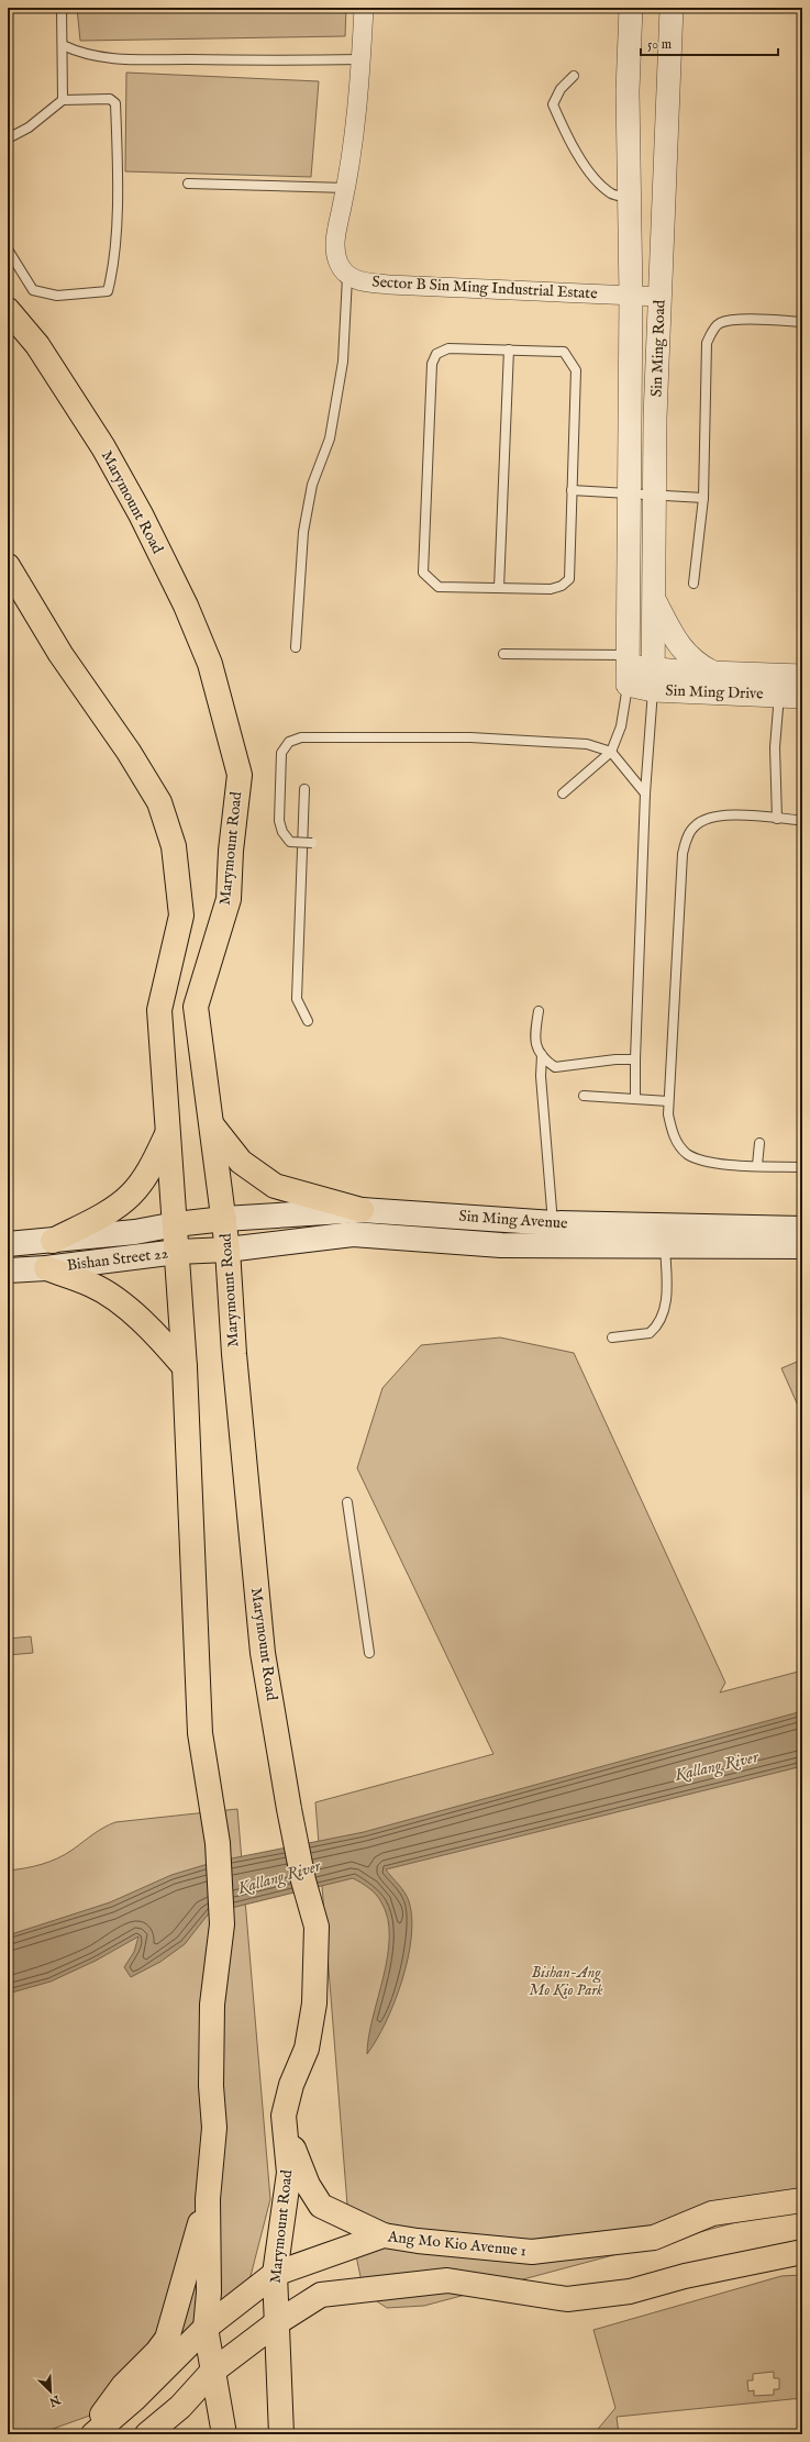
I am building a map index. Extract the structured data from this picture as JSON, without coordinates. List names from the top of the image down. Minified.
{"streets":{"main road":["Marymount Road","Sin Ming Avenue","Bishan Street 22","Ang Mo Kio Avenue 1"],"street":["Sector B Sin Ming Industrial Estate","Sin Ming Road","Sin Ming Drive"]},"crossings":[["Sector B Sin Ming Industrial Estate","Sin Ming Road"],["Sin Ming Road","Sin Ming Drive"],["Marymount Road","Sin Ming Avenue"],["Marymount Road","Bishan Street 22"],["Marymount Road","Ang Mo Kio Avenue 1"],["Sin Ming Avenue","Bishan Street 22"]],"water":["Kallang River"],"parks":["Bishan-Ang Mo Kio Park"],"scale_bar":"50 m","north":"bottom right"}
